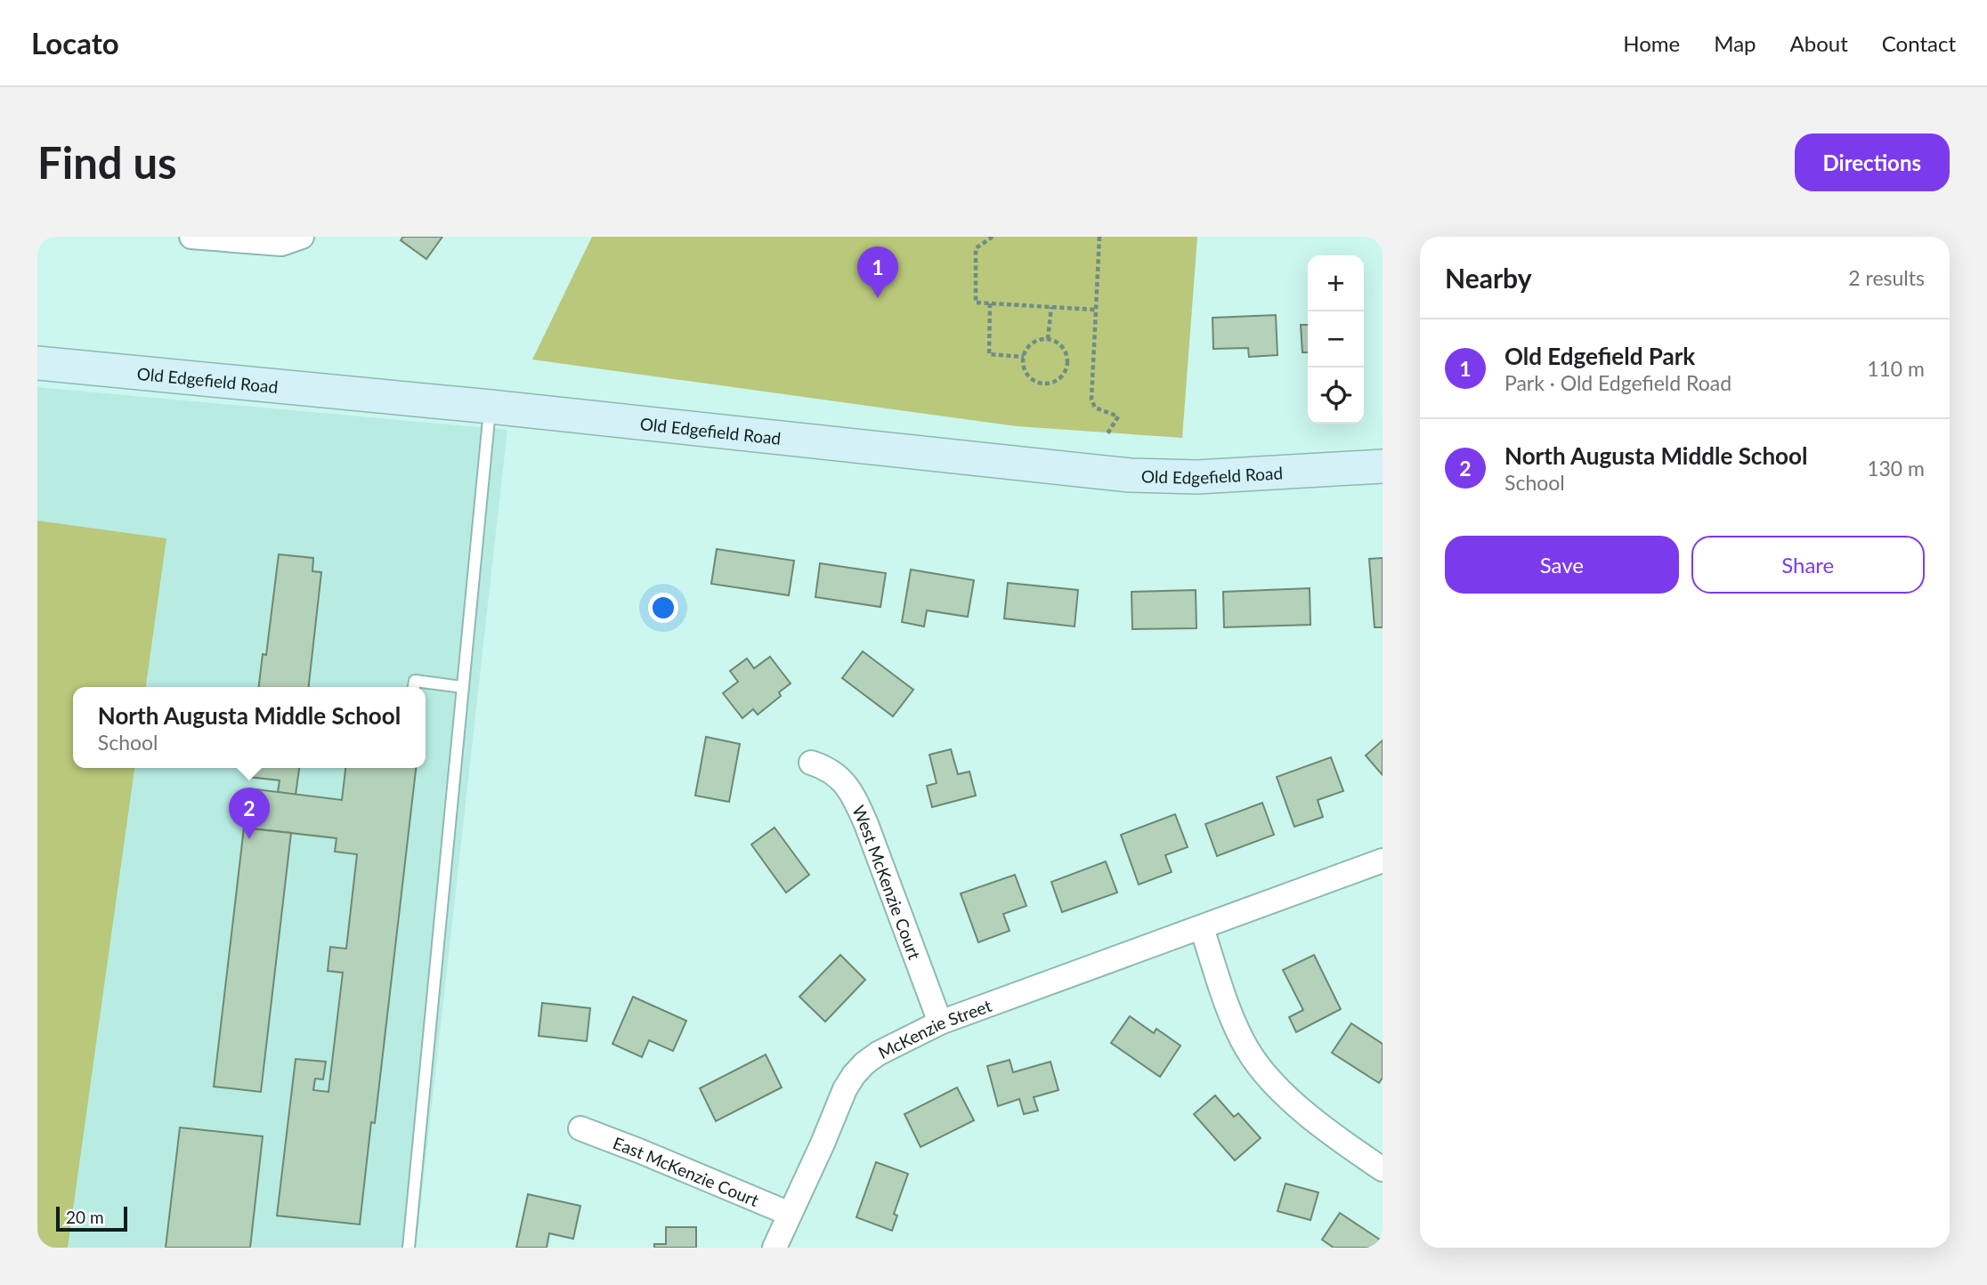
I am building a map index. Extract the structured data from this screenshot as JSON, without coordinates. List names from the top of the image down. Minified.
{"streets":{"street":["Old Edgefield Road","West McKenzie Court","McKenzie Street","East McKenzie Court"]},"crossings":[["West McKenzie Court","McKenzie Street"],["McKenzie Street","East McKenzie Court"]],"scale_bar":"20 m","page":{"header":"Locato","nav":["Home","Map","About","Contact"],"buttons":["Directions",["Save","Share"]],"title":"Find us","heading":["Nearby","2 results"],"pins":["1","2"],"map_buttons":["+","−"],"list":[{"mark":"1","name":"Old Edgefield Park","note":"Park · Old Edgefield Road","value":"110 m"},{"mark":"2","name":"North Augusta Middle School","note":"School","value":"130 m"}],"popup":["North Augusta Middle School","School"],"scale":"20 m"}}
